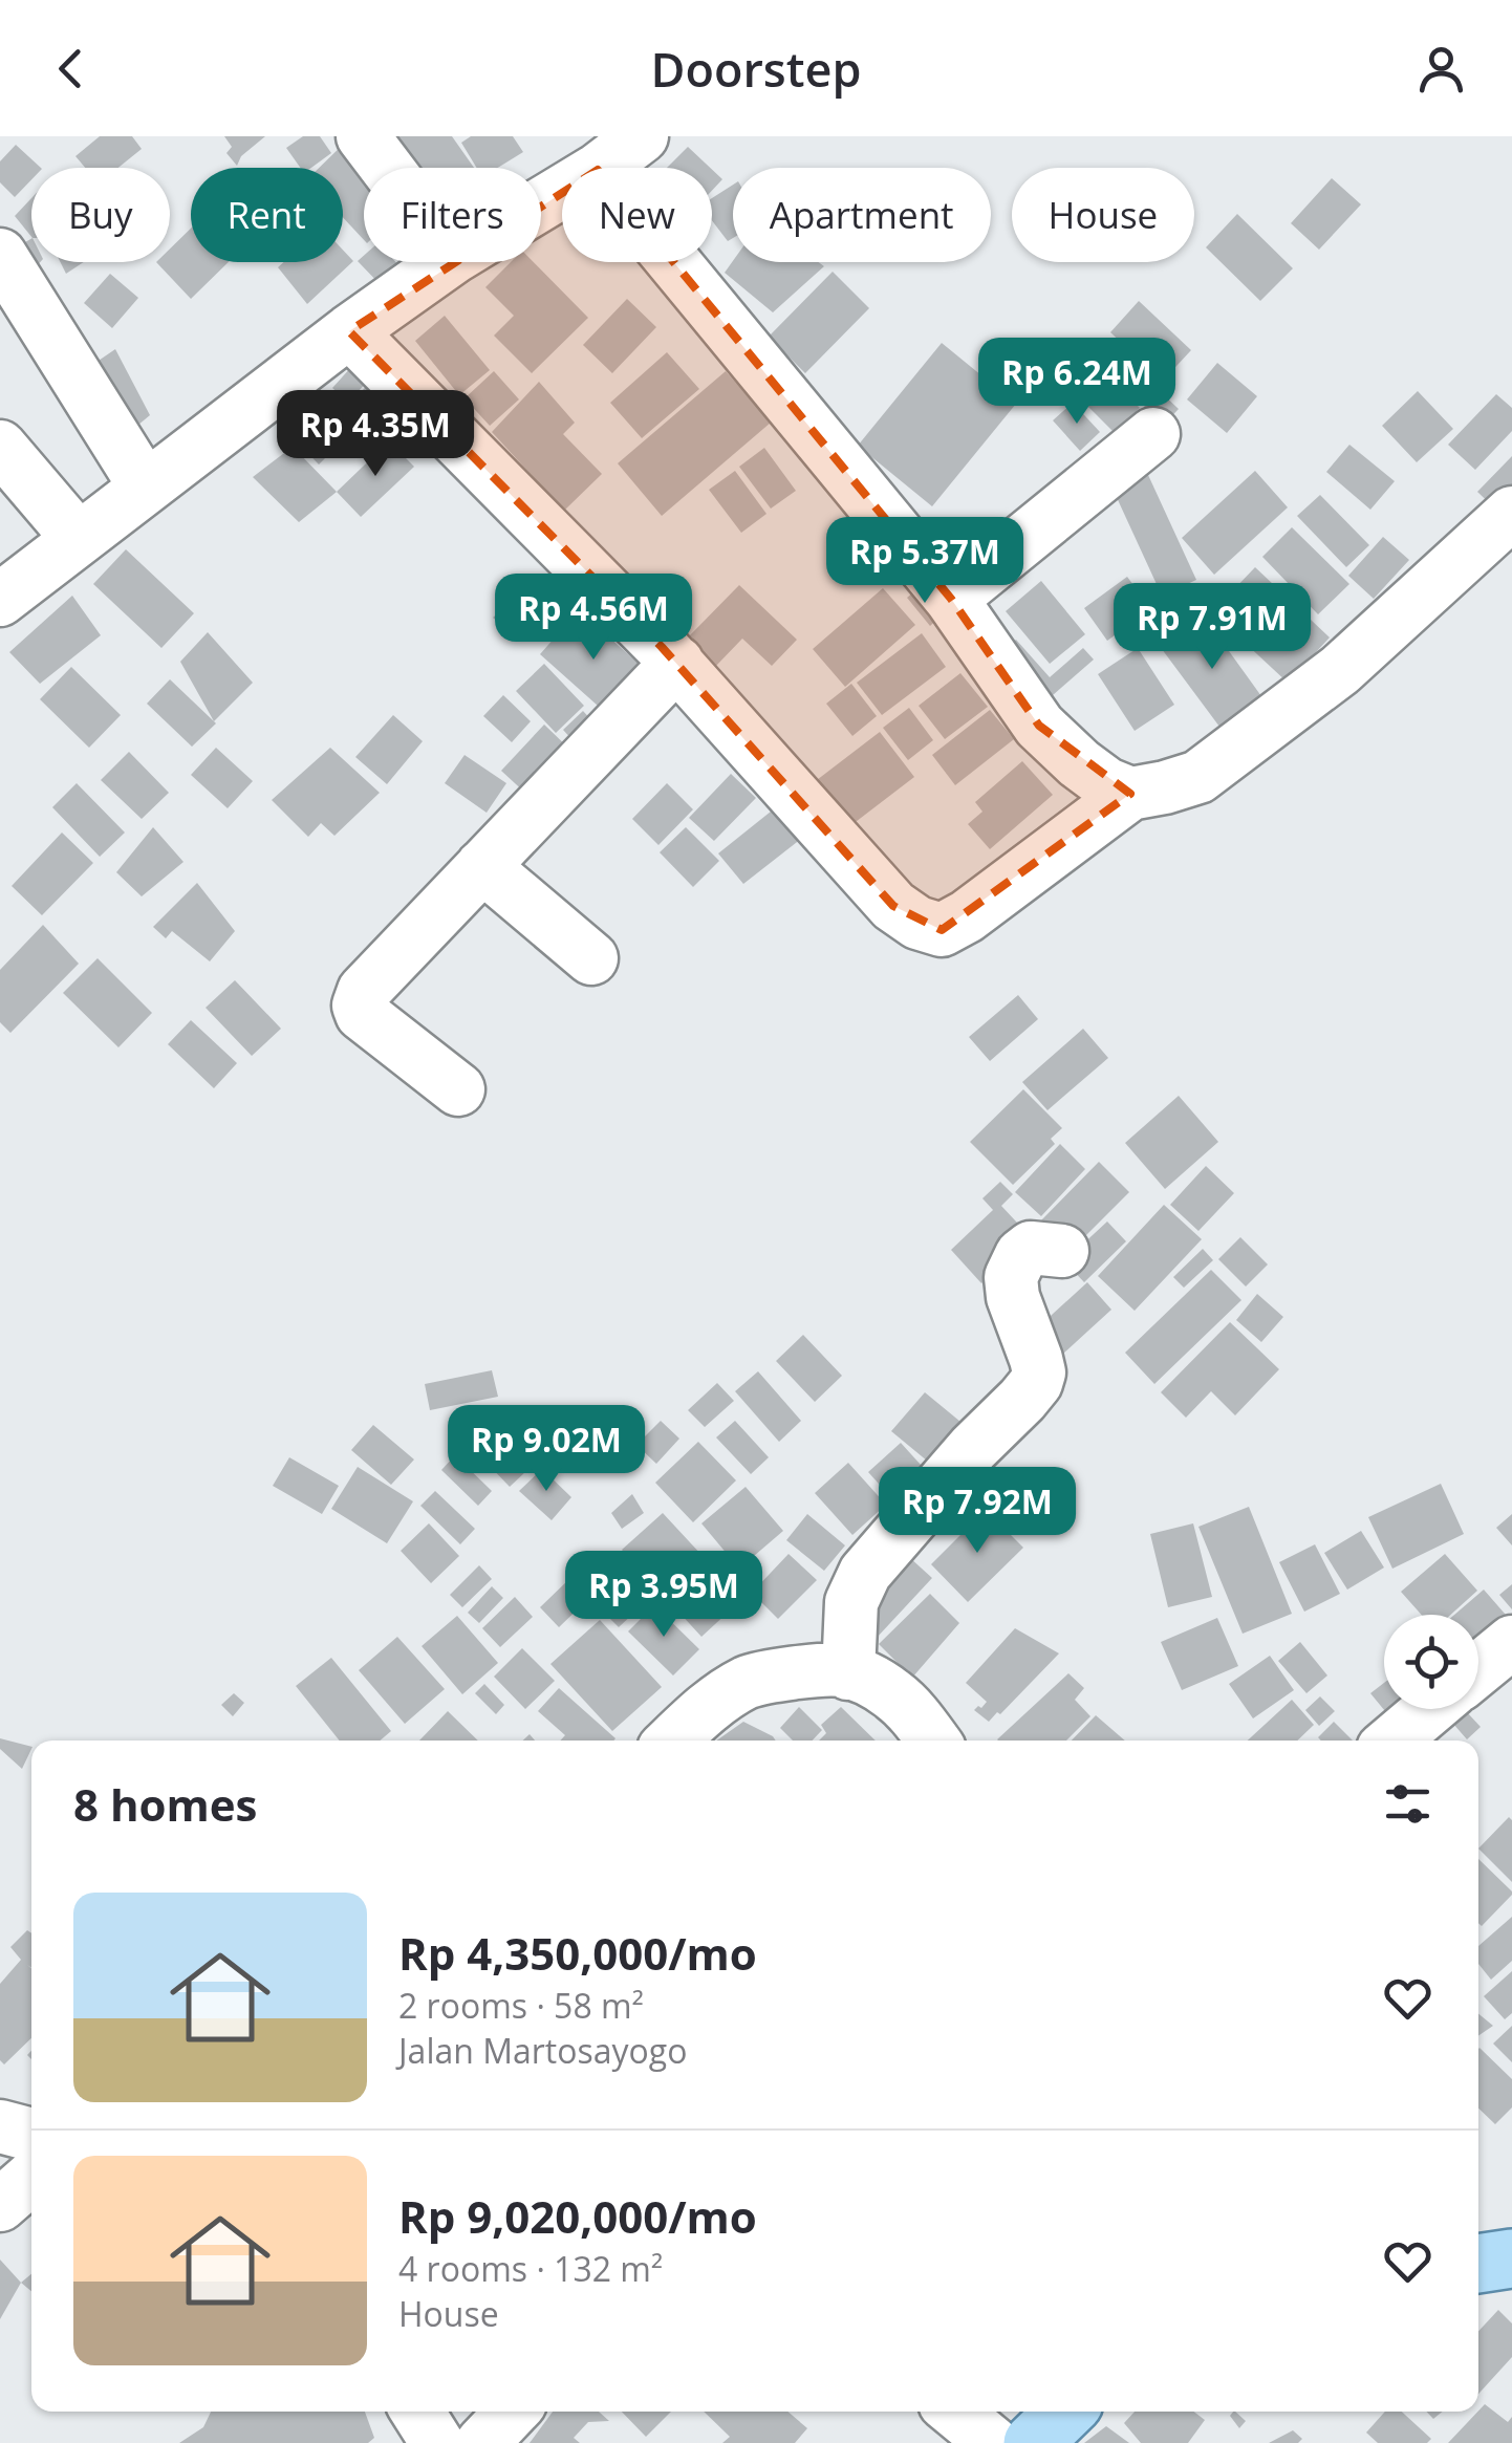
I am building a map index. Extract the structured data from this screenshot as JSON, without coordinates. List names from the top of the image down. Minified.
{"page":{"header":"Doorstep","chip":["Buy","Rent","Filters","New","Apartment","House"],"price":["Rp 6.24M","Rp 4.35M","Rp 5.37M","Rp 4.56M","Rp 7.91M","Rp 9.02M","Rp 7.92M","Rp 3.95M"],"heading":"8 homes","list":[{"name":"Rp 4,350,000/mo","note":"2 rooms · 58 m² · Jalan Martosayogo"},{"name":"Rp 9,020,000/mo","note":"4 rooms · 132 m² · House"}]}}
